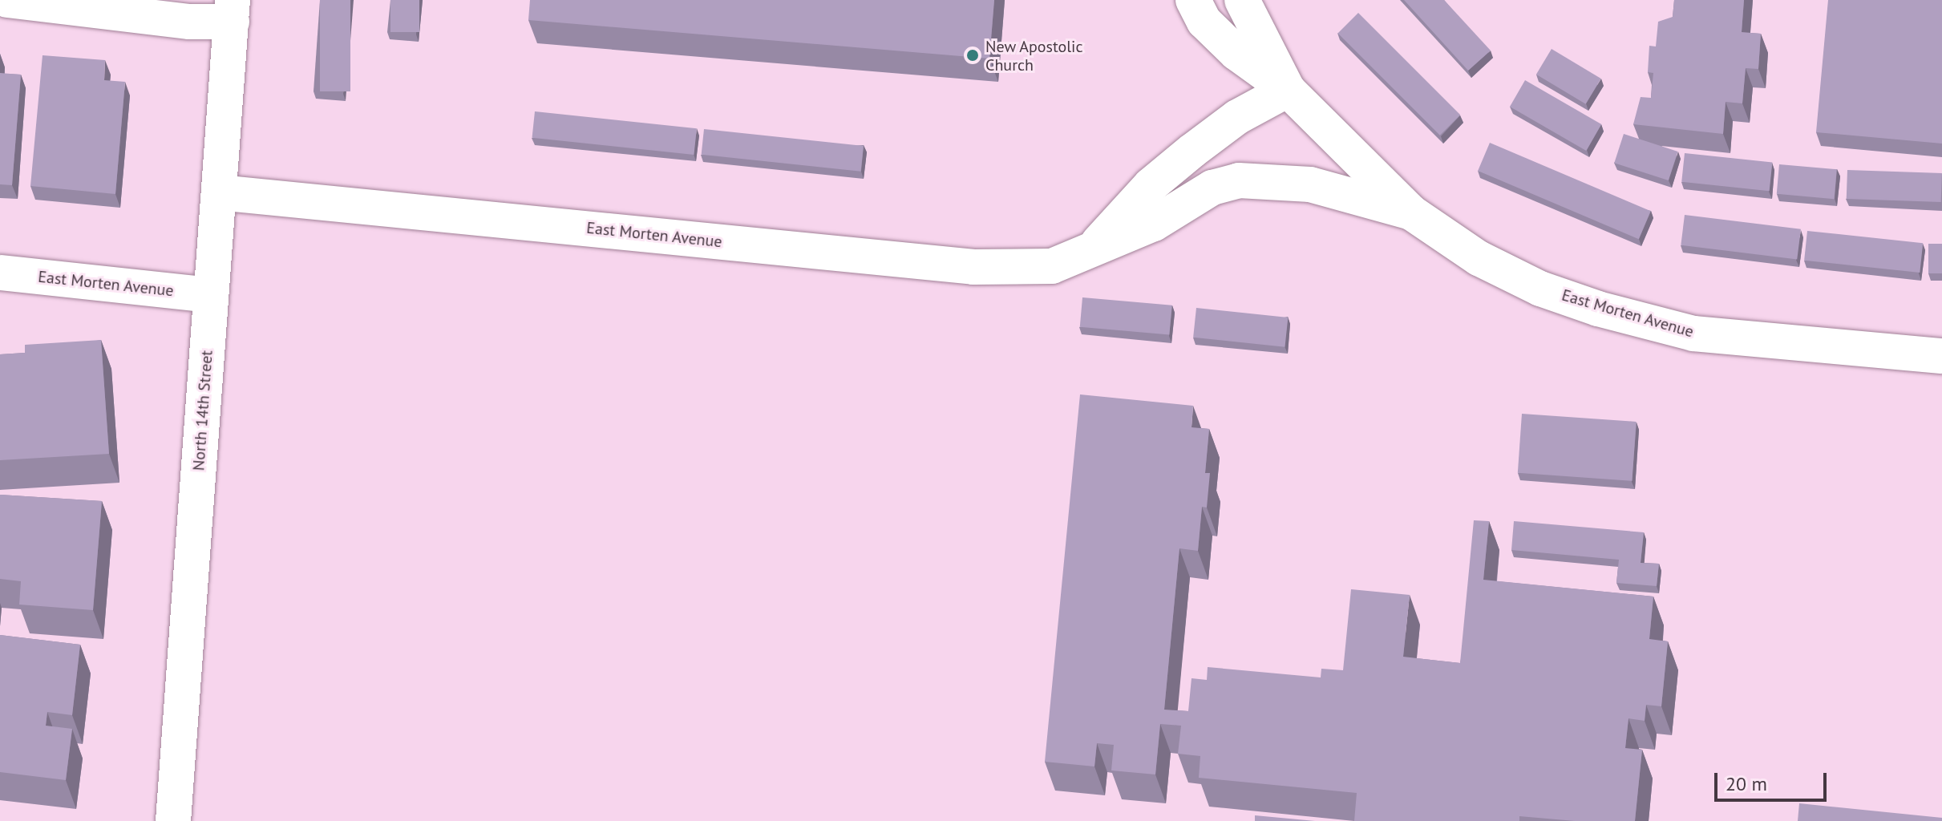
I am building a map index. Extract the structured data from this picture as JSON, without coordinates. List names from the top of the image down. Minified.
{"streets":{"street":["East Morten Avenue","North 14th Street"]},"crossings":[["East Morten Avenue","North 14th Street"]],"places":["New Apostolic Church"],"scale_bar":"20 m"}
